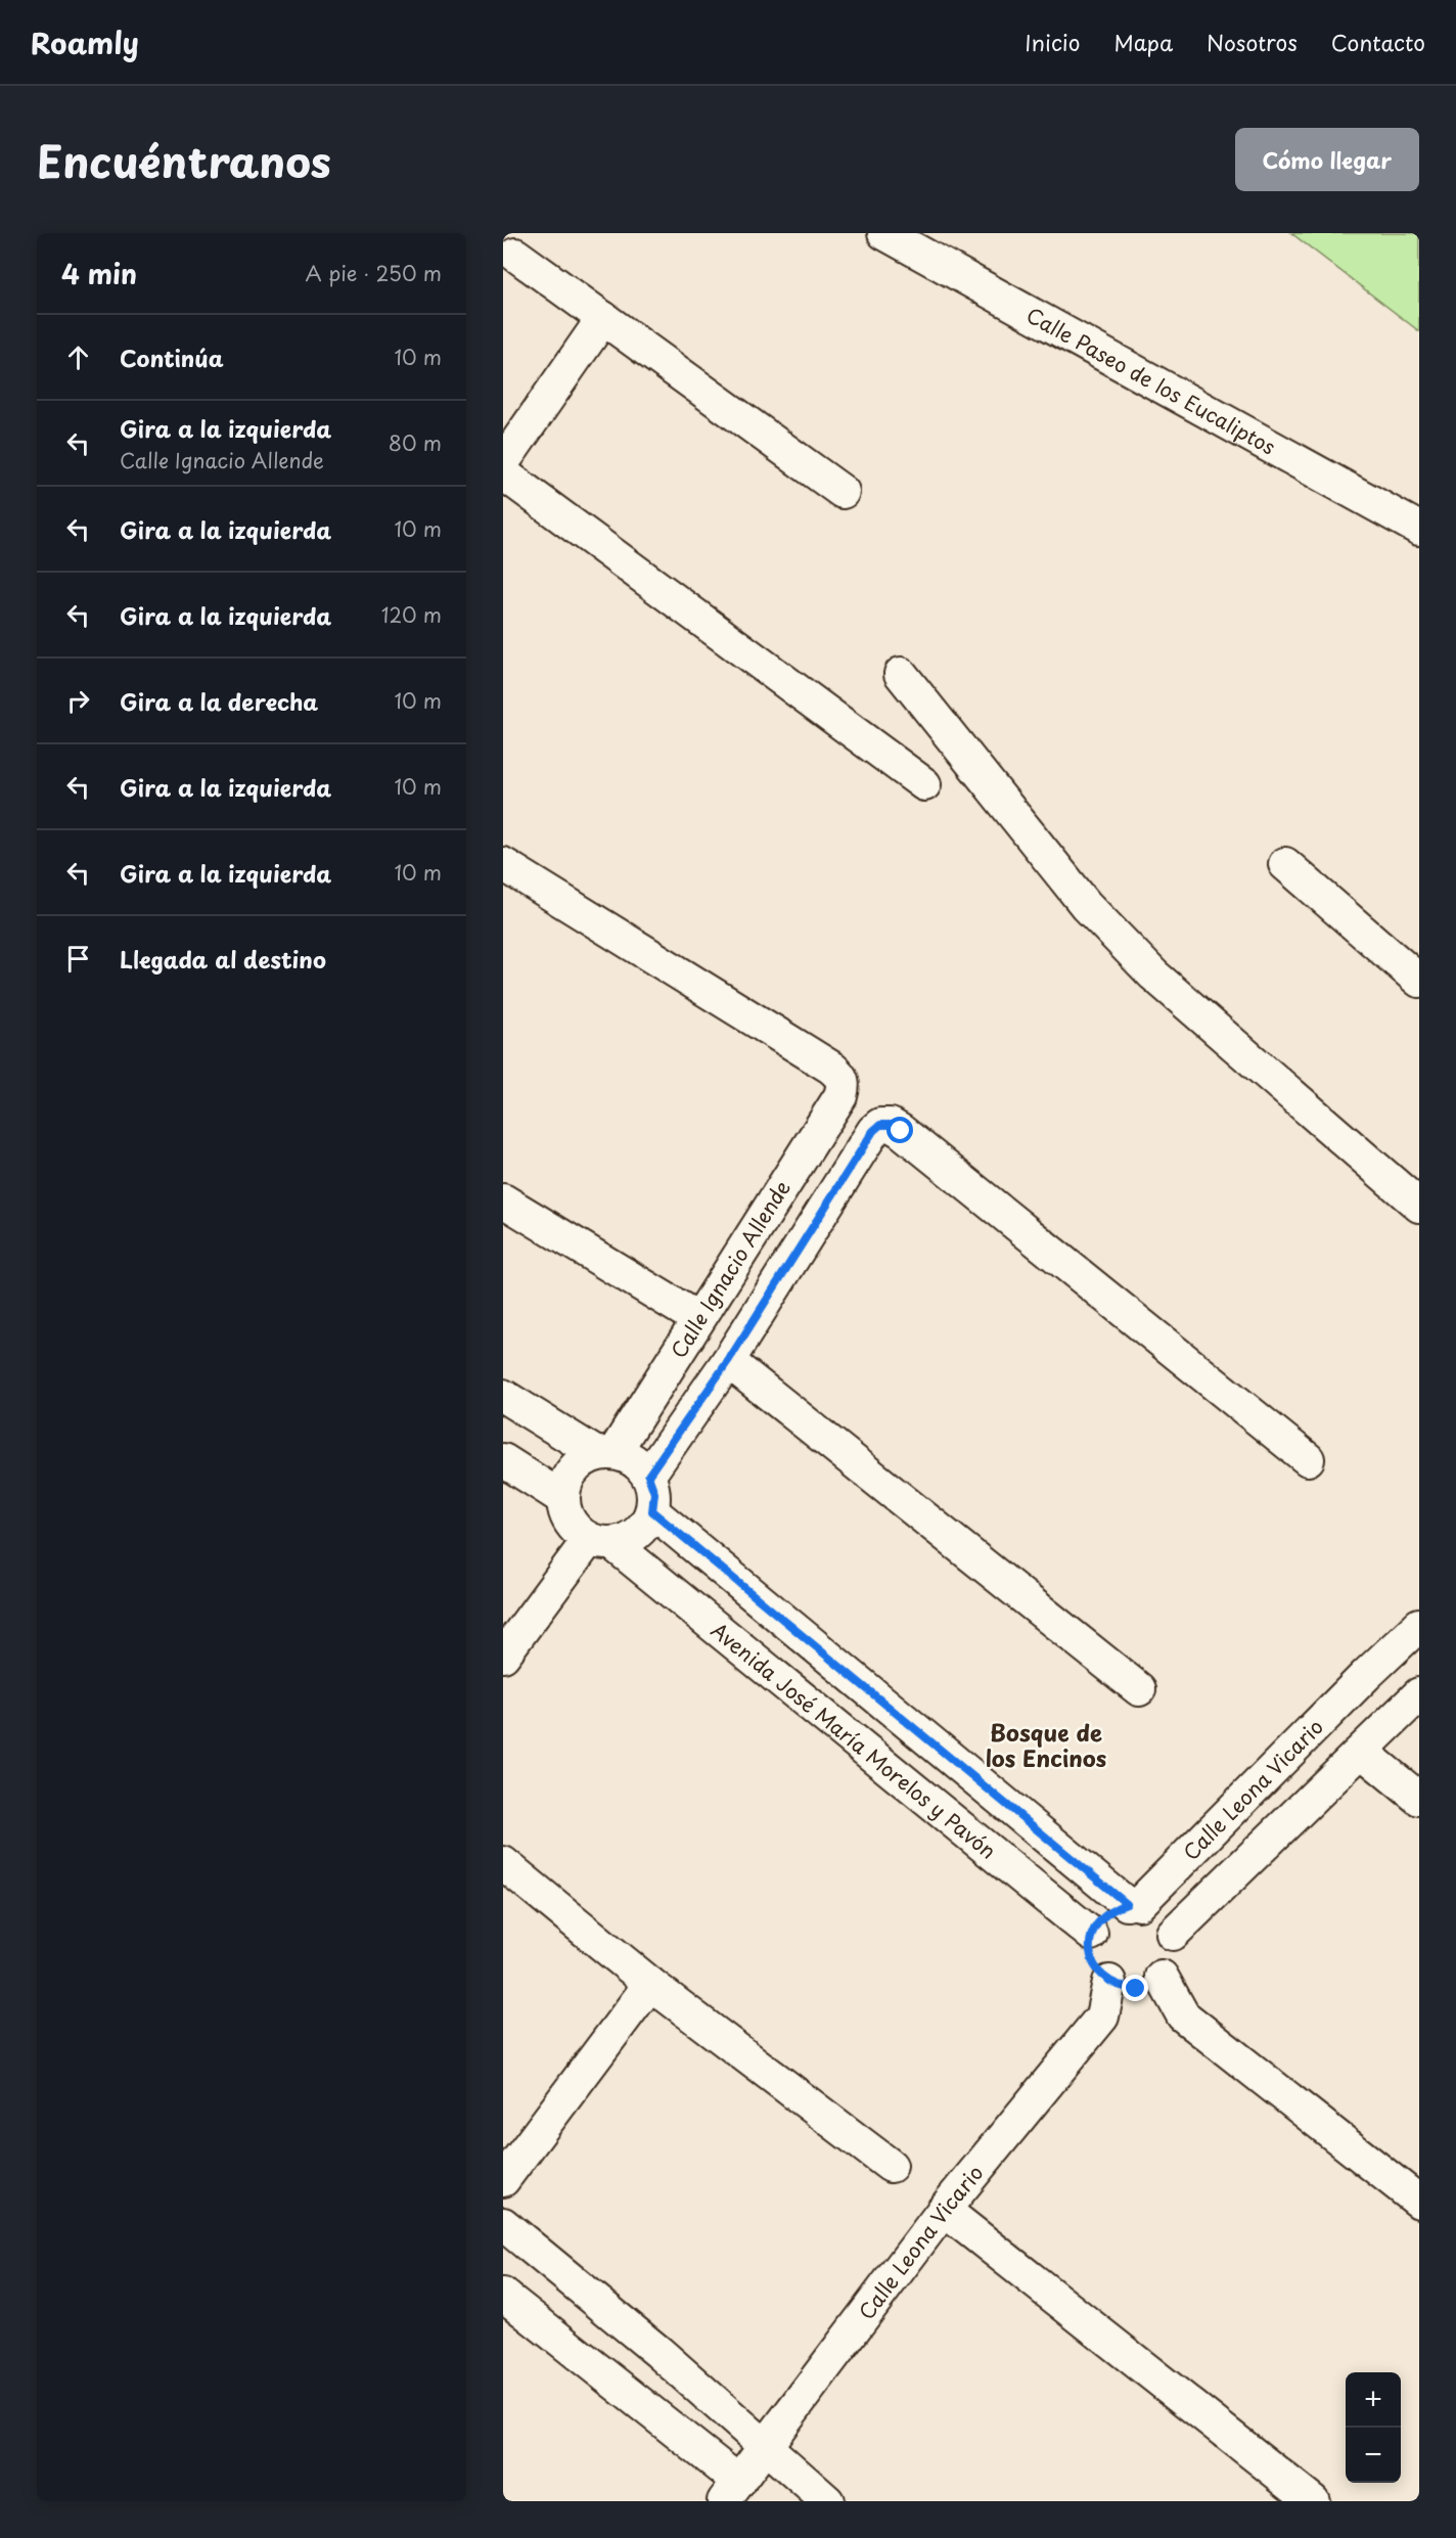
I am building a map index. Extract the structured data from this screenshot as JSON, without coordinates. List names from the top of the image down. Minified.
{"streets":{"street":["Calle Paseo de los Eucaliptos","Calle Ignacio Allende","Avenida José María Morelos y Pavón","Calle Leona Vicario"]},"crossings":[["Calle Ignacio Allende","Avenida José María Morelos y Pavón"],["Avenida José María Morelos y Pavón","Calle Leona Vicario"]],"districts":["Bosque de los Encinos"],"page":{"header":"Roamly","nav":["Inicio","Mapa","Nosotros","Contacto"],"title":"Encuéntranos","buttons":"Cómo llegar","heading":["4 min","A pie · 250 m"],"list":[["Continúa","10 m"],["Gira a la izquierda","Calle Ignacio Allende","80 m"],["Gira a la izquierda","10 m"],["Gira a la izquierda","120 m"],["Gira a la derecha","10 m"],["Gira a la izquierda","10 m"],["Gira a la izquierda","10 m"],"Llegada al destino"],"map_buttons":["+","−"]}}
